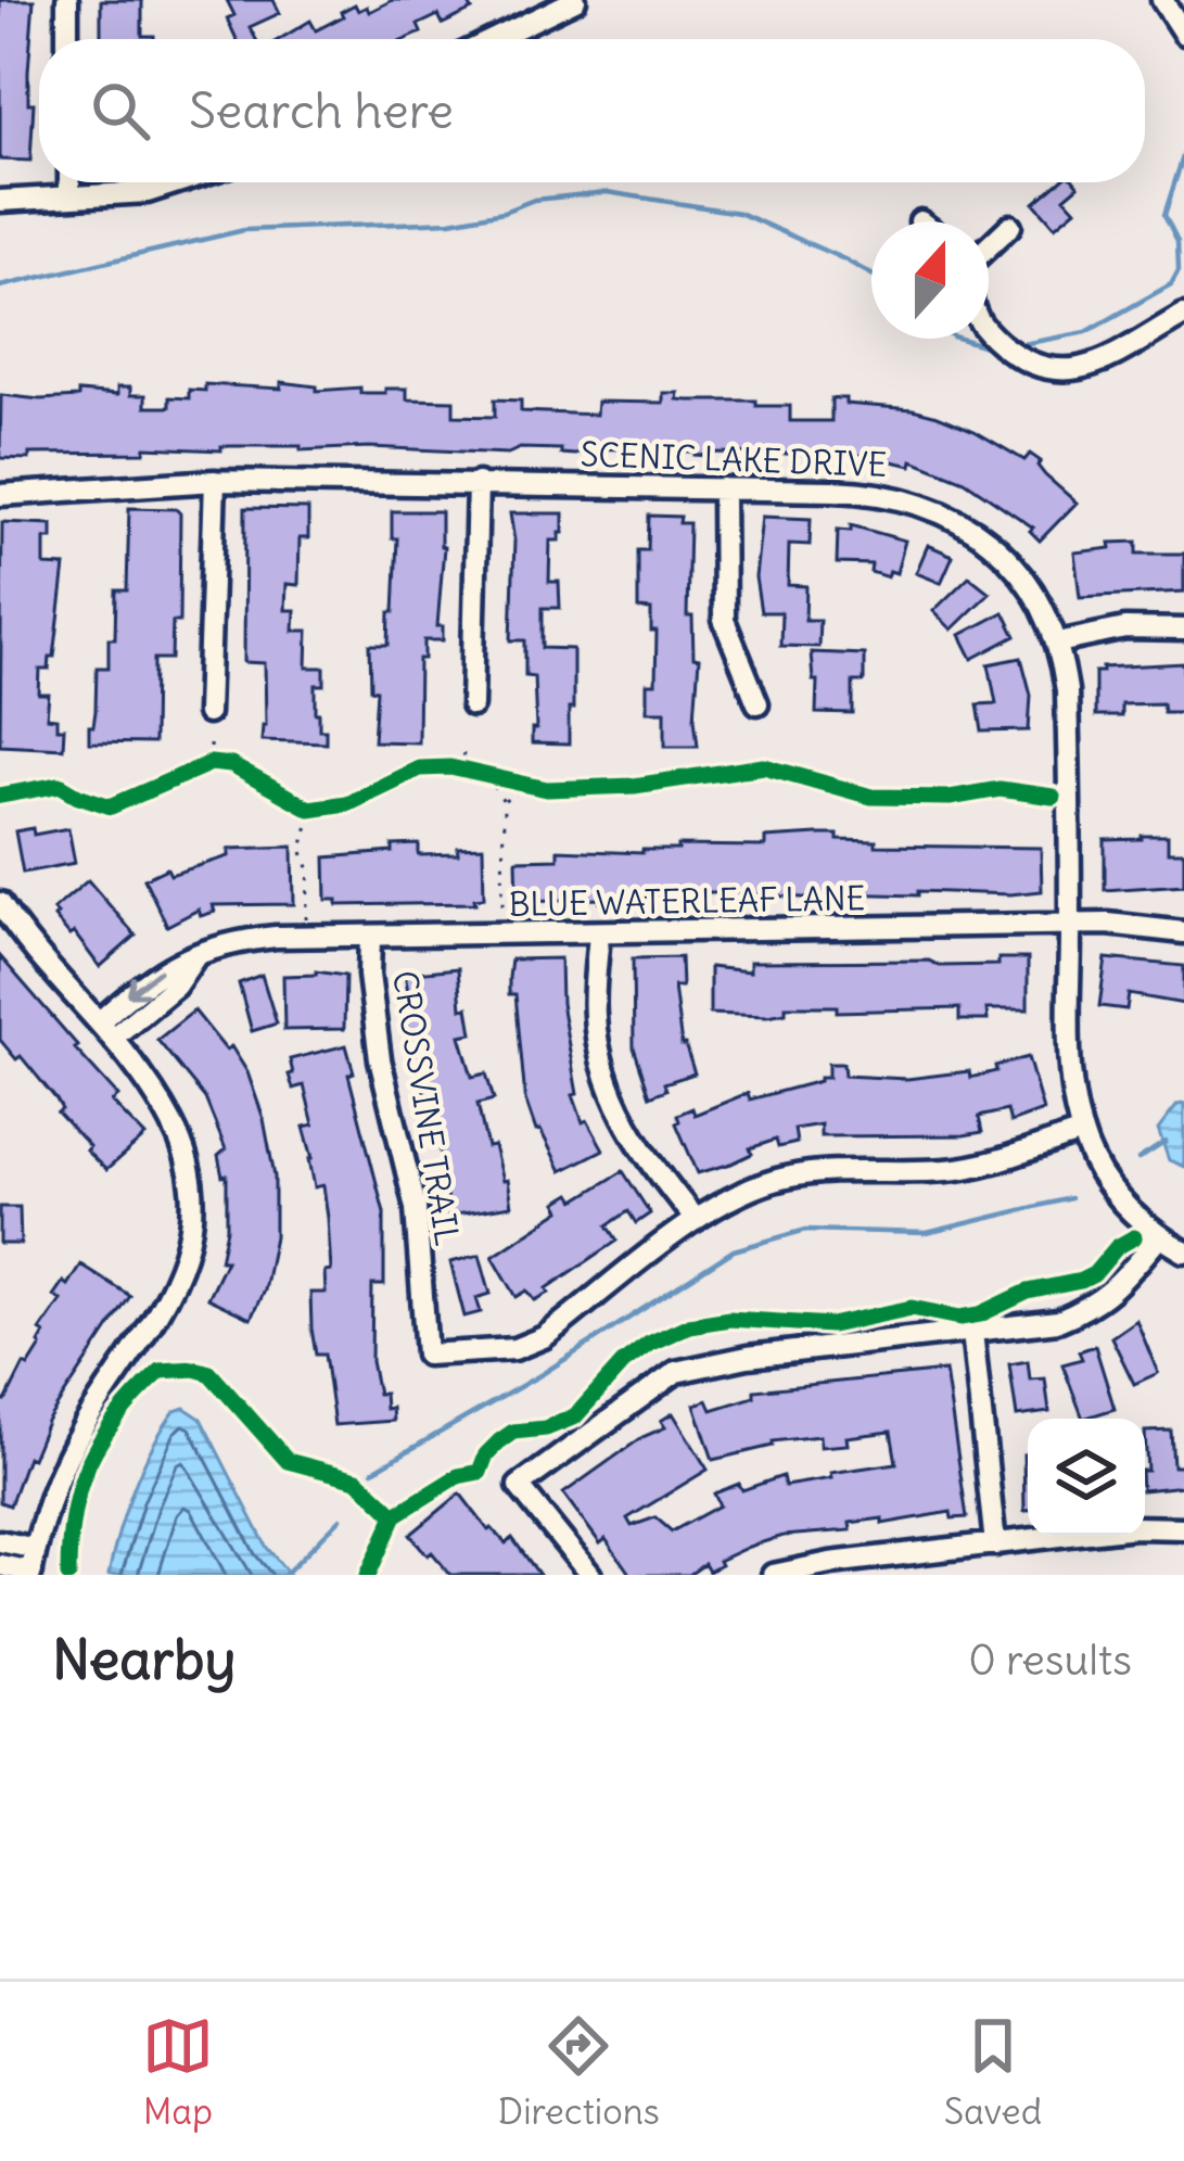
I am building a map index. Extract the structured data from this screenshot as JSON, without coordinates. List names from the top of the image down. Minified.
{"streets":{"street":["SCENIC LAKE DRIVE","BLUE WATERLEAF LANE","CROSSVINE TRAIL"]},"crossings":[["SCENIC LAKE DRIVE","BLUE WATERLEAF LANE"],["SCENIC LAKE DRIVE","CROSSVINE TRAIL"],["BLUE WATERLEAF LANE","CROSSVINE TRAIL"]],"north":"top","page":{"search":"Search here","heading":["Nearby","0 results"],"nav":["Map","Directions","Saved"]}}
